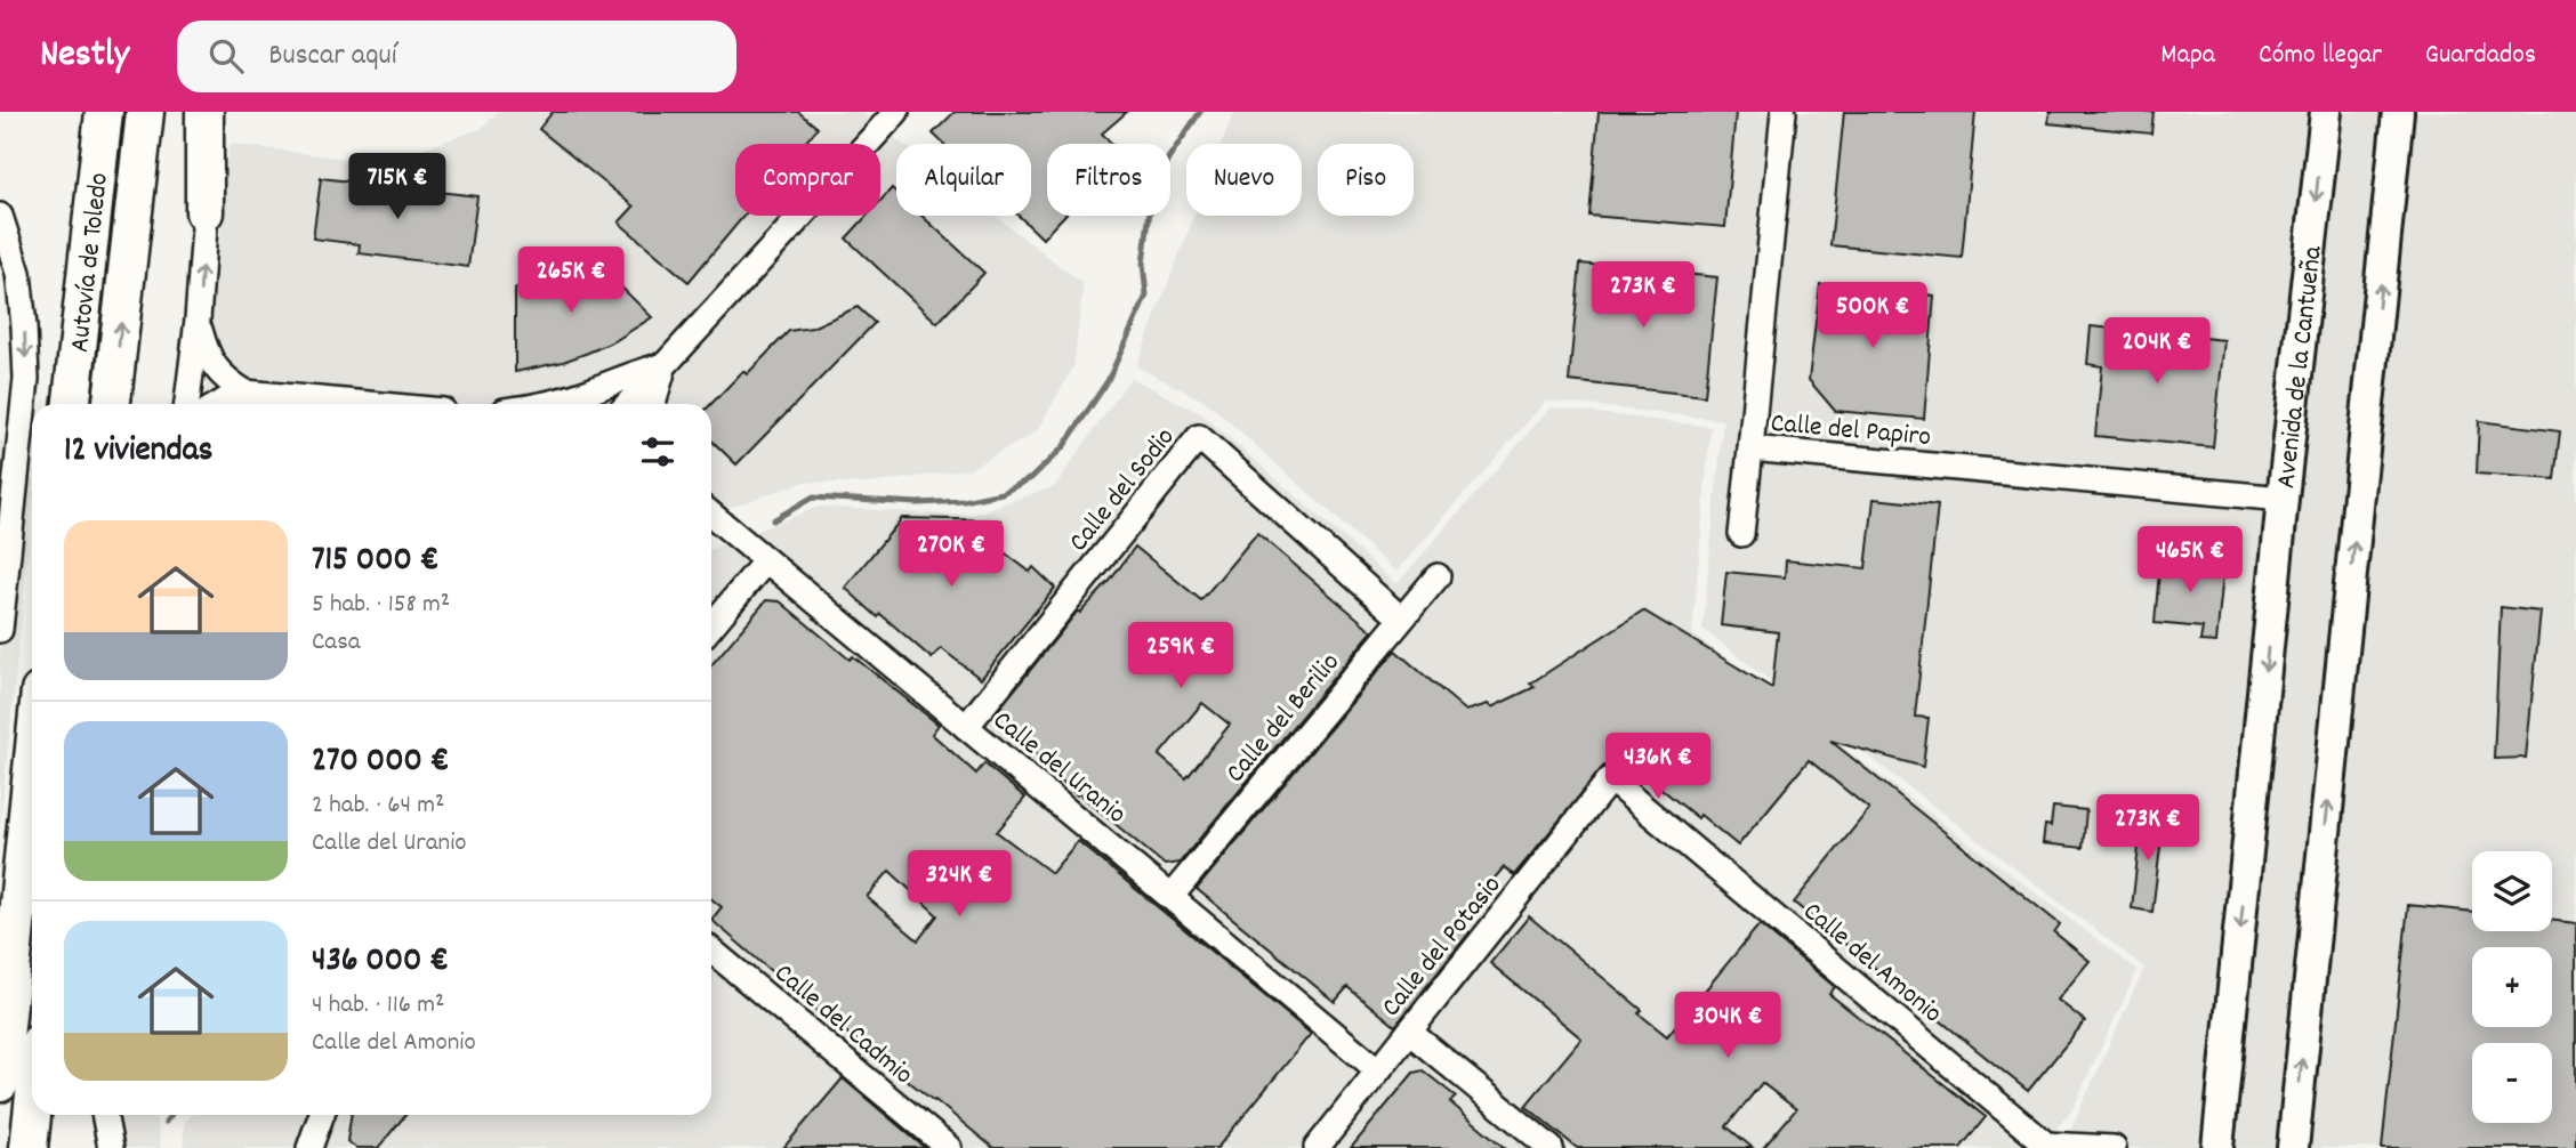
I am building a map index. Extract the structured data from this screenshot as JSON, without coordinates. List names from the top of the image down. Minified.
{"streets":{"highway":["Autovía de Toledo"],"main road":["Avenida de la Cantueña"],"street":["Calle del Papiro","Calle del Sodio","Calle del Berilio","Calle del Uranio","Calle del Potasio","Calle del Amonio","Calle del Cadmio"]},"crossings":[["Avenida de la Cantueña","Calle del Papiro"],["Calle del Sodio","Calle del Berilio"],["Calle del Sodio","Calle del Uranio"],["Calle del Berilio","Calle del Uranio"],["Calle del Uranio","Calle del Potasio"],["Calle del Potasio","Calle del Amonio"]],"page":{"header":"Nestly","search":"Buscar aquí","nav":["Mapa","Cómo llegar","Guardados"],"chip":["Comprar","Alquilar","Filtros","Nuevo","Piso"],"price":["715K €","265K €","273K €","500K €","204K €","270K €","465K €","259K €","436K €","273K €","324K €","304K €"],"heading":"12 viviendas","list":[{"name":"715 000 €","note":"5 hab. · 158 m² · Casa"},{"name":"270 000 €","note":"2 hab. · 64 m² · Calle del Uranio"},{"name":"436 000 €","note":"4 hab. · 116 m² · Calle del Amonio"}],"map_buttons":["+","−"]}}
